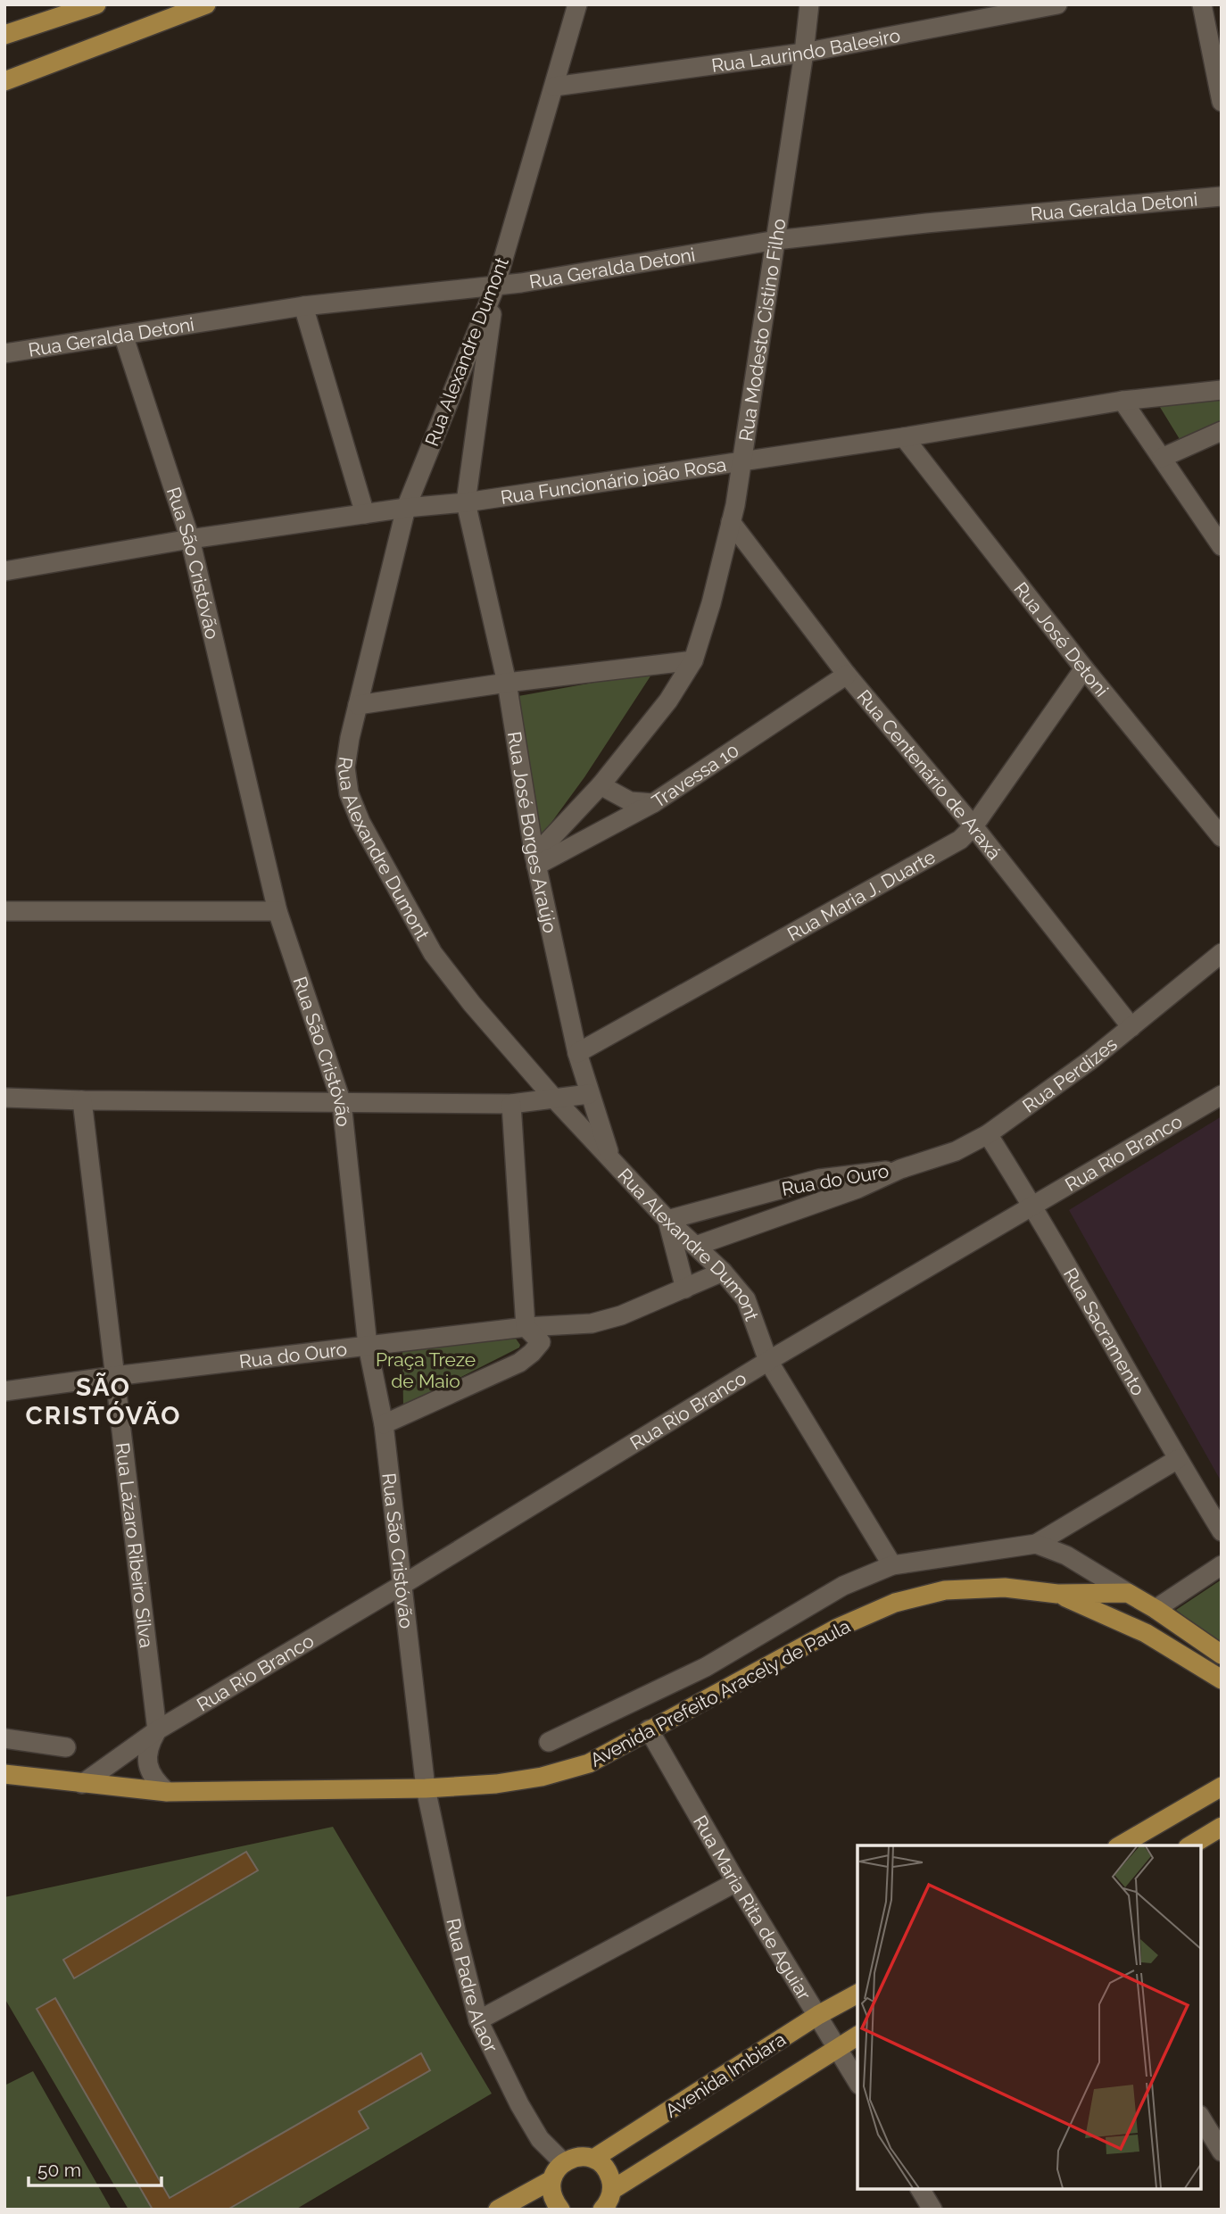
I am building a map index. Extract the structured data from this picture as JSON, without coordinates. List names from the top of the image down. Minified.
{"streets":{"main road":["Avenida Prefeito Aracely de Paula","Avenida Imbiara"],"street":["Rua Laurindo Baleeiro","Rua Geralda Detoni","Rua Modesto Cistino Filho","Rua Alexandre Dumont","Rua Funcionário joão Rosa","Rua São Cristóvão","Rua José Detoni","Travessa 10","Rua Centenário de Araxá","Rua José Borges Araújo","Rua Maria J. Duarte","Rua Perdizes","Rua Rio Branco","Rua do Ouro","Rua Sacramento","Rua Lázaro Ribeiro Silva","Rua Maria Rita de Aguiar","Rua Padre Alaor"]},"crossings":[["Rua Laurindo Baleeiro","Rua Modesto Cistino Filho"],["Rua Laurindo Baleeiro","Rua Alexandre Dumont"],["Rua Geralda Detoni","Rua Modesto Cistino Filho"],["Rua Geralda Detoni","Rua Alexandre Dumont"],["Rua Geralda Detoni","Rua São Cristóvão"],["Rua Modesto Cistino Filho","Rua Funcionário joão Rosa"],["Rua Modesto Cistino Filho","Travessa 10"],["Rua Modesto Cistino Filho","Rua Centenário de Araxá"],["Rua Modesto Cistino Filho","Rua José Borges Araújo"],["Rua Alexandre Dumont","Rua Funcionário joão Rosa"],["Rua Alexandre Dumont","Rua José Borges Araújo"],["Rua Alexandre Dumont","Rua Rio Branco"],["Rua Alexandre Dumont","Rua do Ouro"],["Rua Alexandre Dumont","Avenida Prefeito Aracely de Paula"],["Rua Funcionário joão Rosa","Rua São Cristóvão"],["Rua Funcionário joão Rosa","Rua José Detoni"],["Rua Funcionário joão Rosa","Rua José Borges Araújo"],["Rua São Cristóvão","Rua Rio Branco"],["Rua São Cristóvão","Rua do Ouro"],["Rua São Cristóvão","Avenida Prefeito Aracely de Paula"],["Rua São Cristóvão","Rua Padre Alaor"],["Rua José Detoni","Rua Maria J. Duarte"],["Travessa 10","Rua Centenário de Araxá"],["Travessa 10","Rua José Borges Araújo"],["Rua Centenário de Araxá","Rua Maria J. Duarte"],["Rua Centenário de Araxá","Rua Perdizes"],["Rua José Borges Araújo","Rua Maria J. Duarte"],["Rua Perdizes","Rua do Ouro"],["Rua Perdizes","Rua Sacramento"],["Rua Rio Branco","Rua Sacramento"],["Rua Rio Branco","Rua Lázaro Ribeiro Silva"],["Rua Rio Branco","Avenida Prefeito Aracely de Paula"],["Rua do Ouro","Rua Lázaro Ribeiro Silva"],["Avenida Prefeito Aracely de Paula","Rua Maria Rita de Aguiar"],["Avenida Prefeito Aracely de Paula","Rua Padre Alaor"],["Rua Maria Rita de Aguiar","Avenida Imbiara"]],"districts":["SÃO CRISTÓVÃO"],"parks":["Praça Treze de Maio"],"scale_bar":"50 m"}
